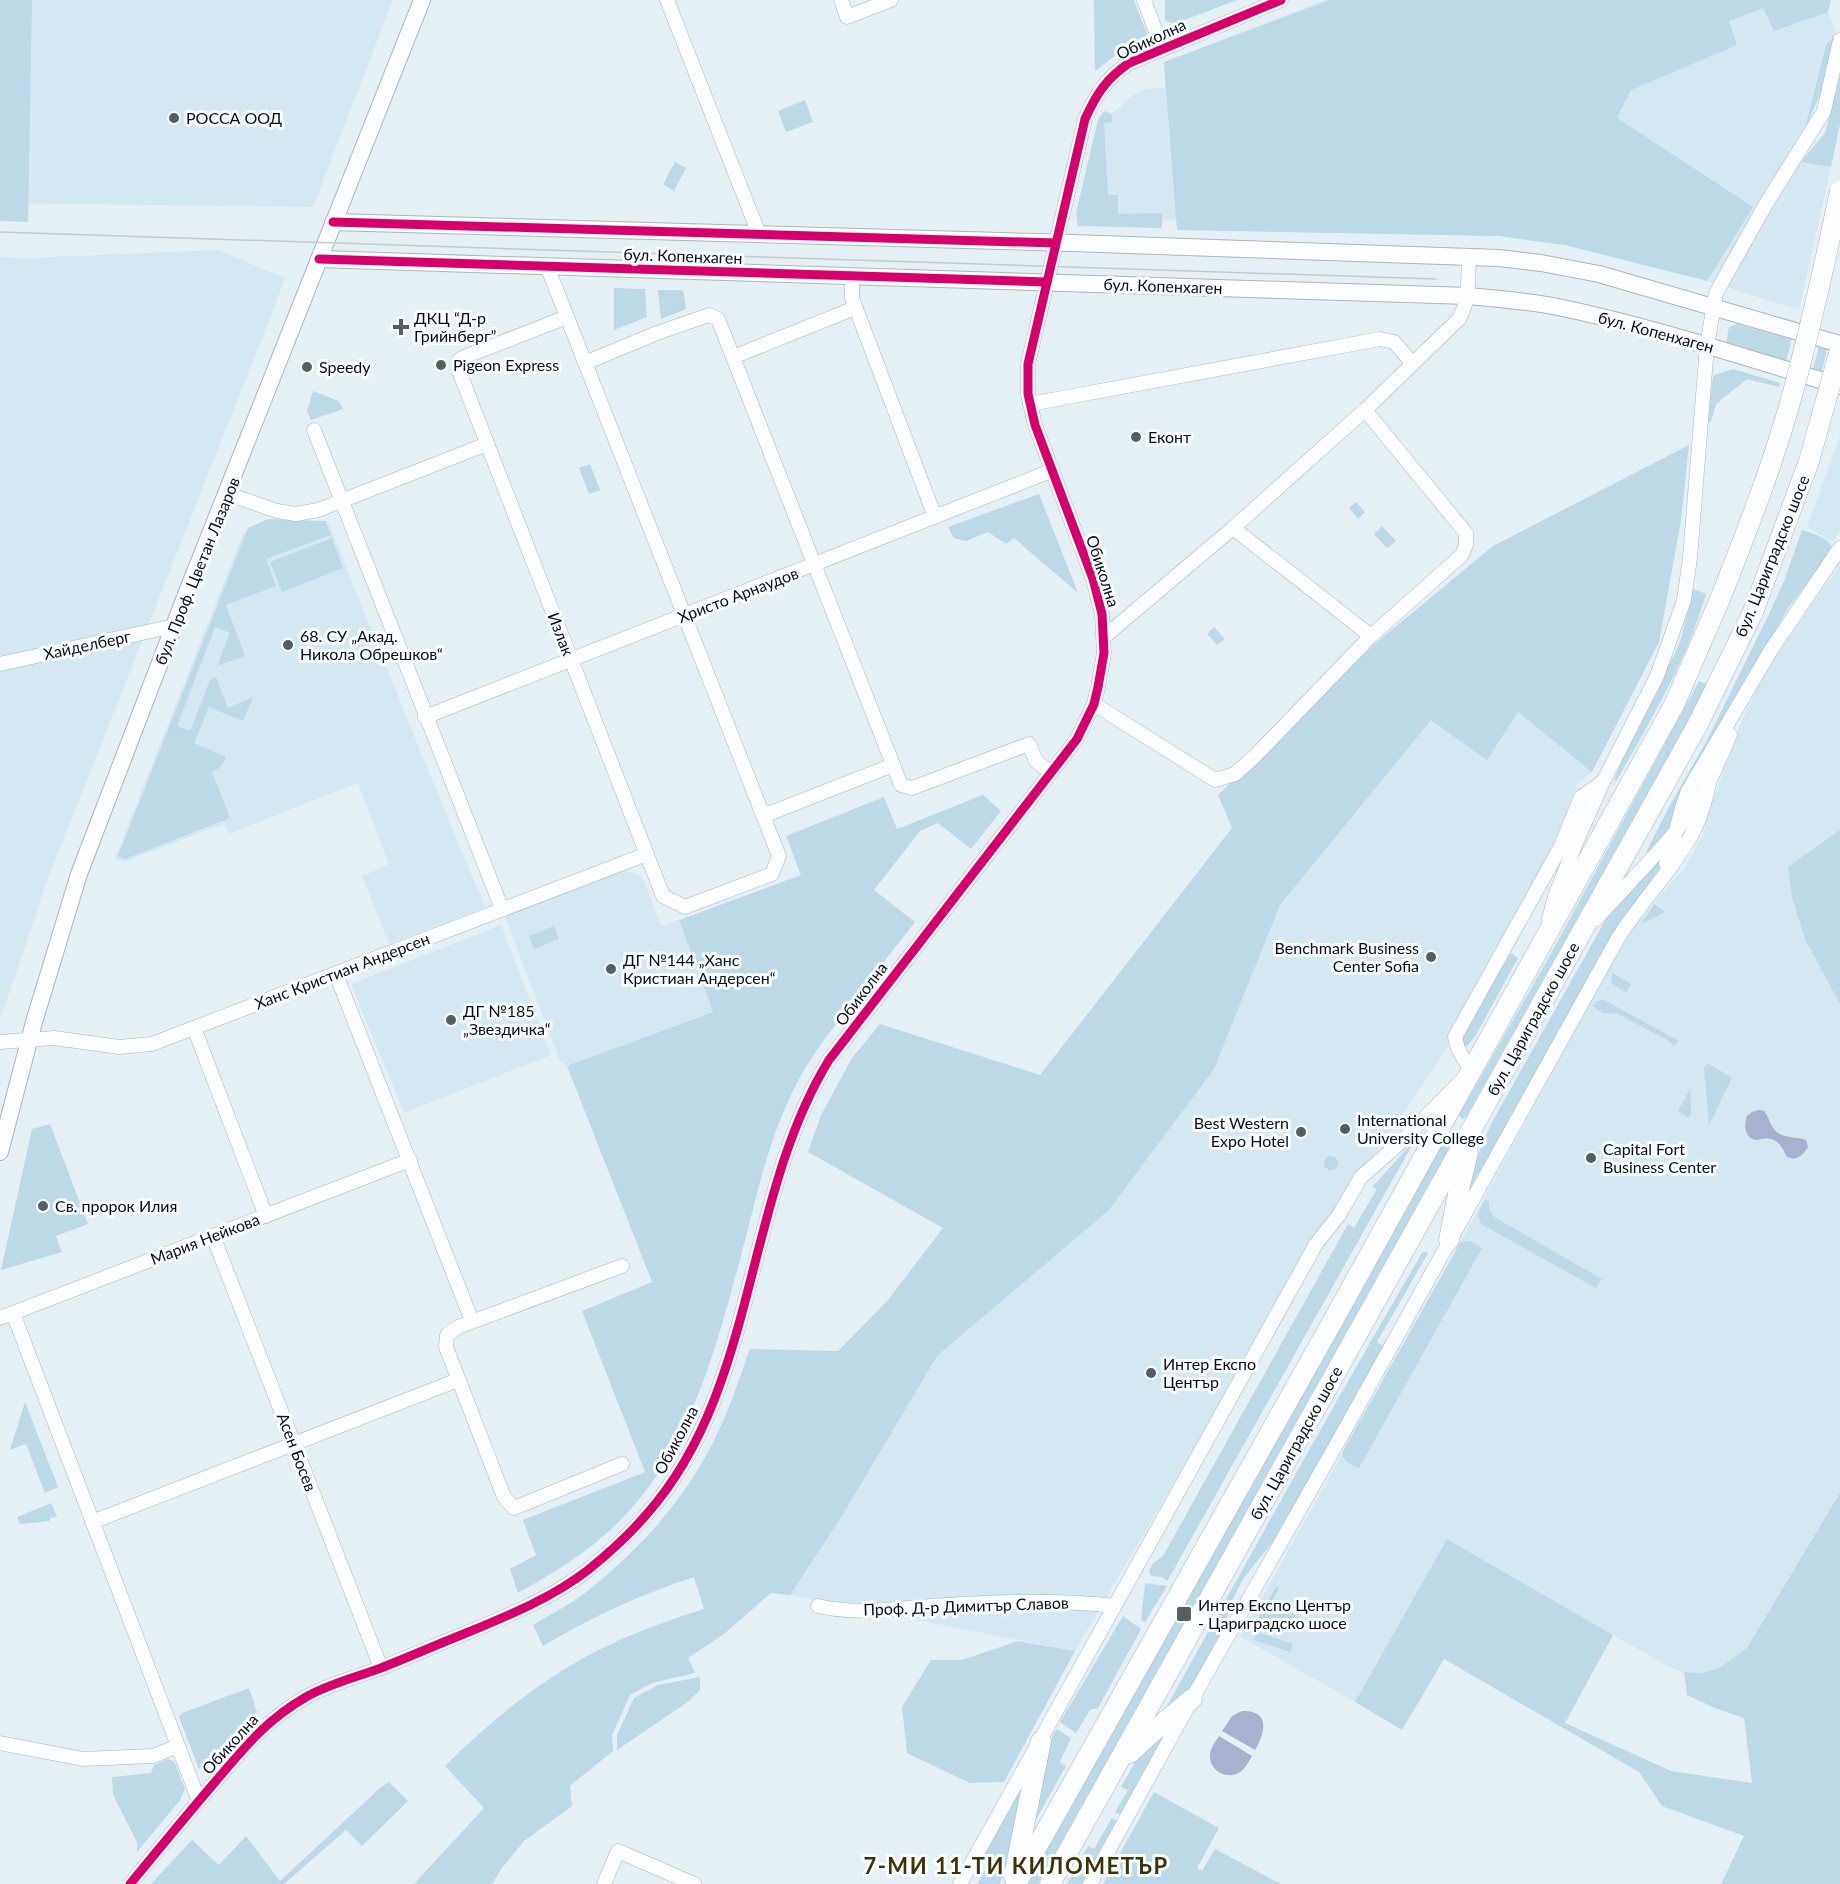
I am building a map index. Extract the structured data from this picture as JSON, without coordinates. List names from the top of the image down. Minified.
{"streets":{"highway":["бул. Цариградско шосе"],"main road":["бул. Копенхаген","бул. Проф. Цветан Лазаров"],"street":["Обиколна","Христо Арнаудов","Излак","Хайделберг","Ханс Кристиан Андерсен","Мария Нейкова","Асен Босев","Проф. Д-р Димитър Славов"]},"crossings":[["Обиколна","бул. Копенхаген"],["Обиколна","Христо Арнаудов"],["Обиколна","Асен Босев"],["бул. Копенхаген","бул. Проф. Цветан Лазаров"],["бул. Цариградско шосе","Проф. Д-р Димитър Славов"],["бул. Проф. Цветан Лазаров","Хайделберг"],["бул. Проф. Цветан Лазаров","Ханс Кристиан Андерсен"],["Христо Арнаудов","Излак"],["Излак","Ханс Кристиан Андерсен"],["Мария Нейкова","Асен Босев"]],"districts":["7-МИ 11-ТИ КИЛОМЕТЪР"],"places":{"other":["РОССА ООД","Pigeon Express","Speedy","Еконт","68. СУ „Акад. Никола Обрешков“","Benchmark Business Center Sofia","ДГ №144 „Ханс Кристиан Андерсен“","ДГ №185 „Звездичка“","International University College","Best Western Expo Hotel","Capital Fort Business Center","Св. пророк Илия","Интер Експо Център"],"health":["ДКЦ “Д-р Грийнберг”"],"transit":["Интер Експо Център - Цариградско шосе"]}}
